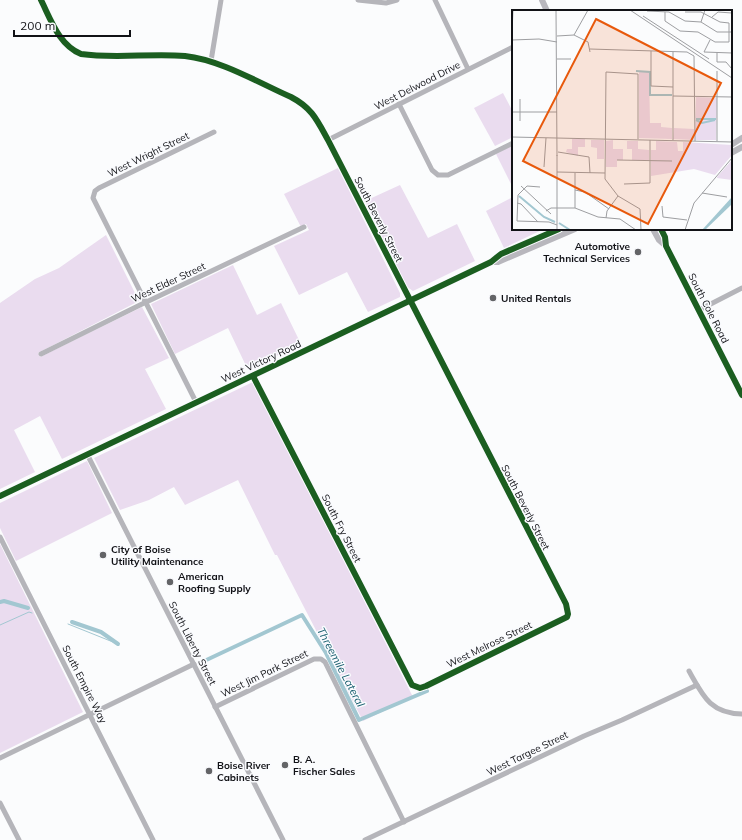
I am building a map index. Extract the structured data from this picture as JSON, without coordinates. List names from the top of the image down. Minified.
{"streets":{"main road":["South Cole Road","West Victory Road"],"street":["West Delwood Drive","West Wright Street","South Beverly Street","West Elder Street","South Fry Street","South Liberty Street","West Melrose Street","West Jim Park Street","South Empire Way","West Targee Street"]},"crossings":[["West Delwood Drive","South Beverly Street"],["West Wright Street","West Elder Street"],["South Beverly Street","West Victory Road"],["South Beverly Street","West Melrose Street"],["West Victory Road","South Fry Street"],["West Victory Road","South Liberty Street"],["South Fry Street","West Melrose Street"],["South Liberty Street","West Jim Park Street"],["West Jim Park Street","West Targee Street"]],"water":["Threemile Lateral"],"places":["Automotive Technical Services","United Rentals","City of Boise Utility Maintenance","American Roofing Supply","B. A. Fischer Sales","Boise River Cabinets"],"scale_bar":"200 m"}
